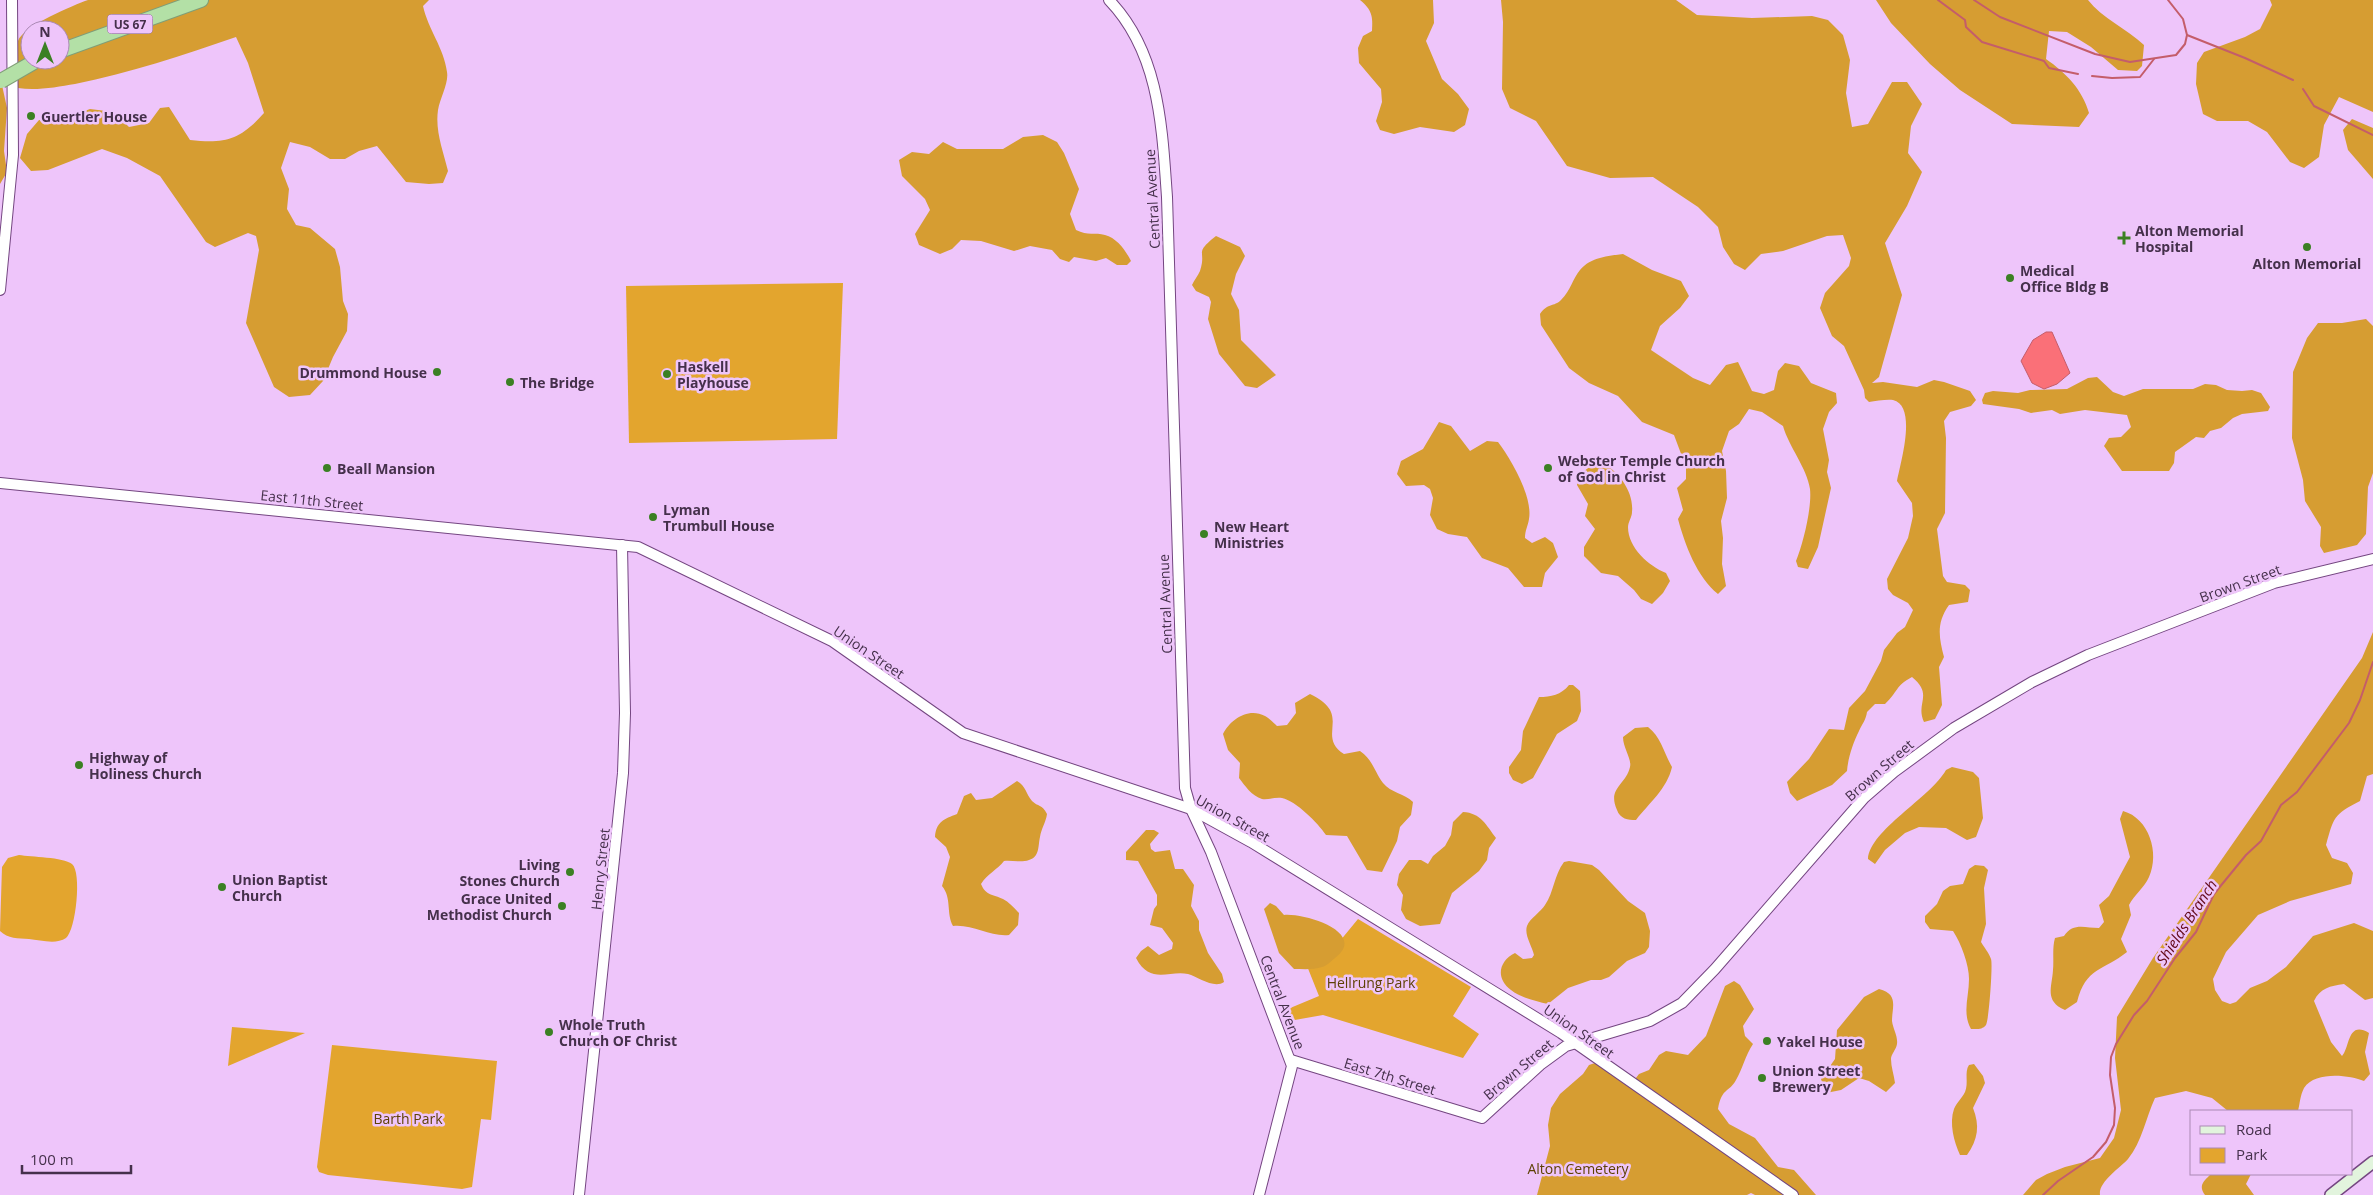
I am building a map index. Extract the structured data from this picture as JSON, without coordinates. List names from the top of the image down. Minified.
{"streets":{"highway":["US 67"],"street":["Central Avenue","East 11th Street","Brown Street","Union Street","Henry Street","East 7th Street"]},"crossings":[["Central Avenue","Union Street"],["Central Avenue","East 7th Street"],["East 11th Street","Union Street"],["East 11th Street","Henry Street"],["Brown Street","Union Street"],["Brown Street","East 7th Street"],["Union Street","Henry Street"]],"water":["Shields Branch"],"parks":["Hellrung Park","Barth Park","Alton Cemetery"],"places":{"other":["Guertler House","Alton Memorial","Medical Office Bldg B","Drummond House","Haskell Playhouse","The Bridge","Beall Mansion","Webster Temple Church of God in Christ","Lyman Trumbull House","New Heart Ministries","Highway of Holiness Church","Living Stones Church","Union Baptist Church","Grace United Methodist Church","Whole Truth Church OF Christ","Yakel House","Union Street Brewery"],"health":["Alton Memorial Hospital"]},"legend":["Road","Park"],"scale_bar":"100 m","north":"top"}
